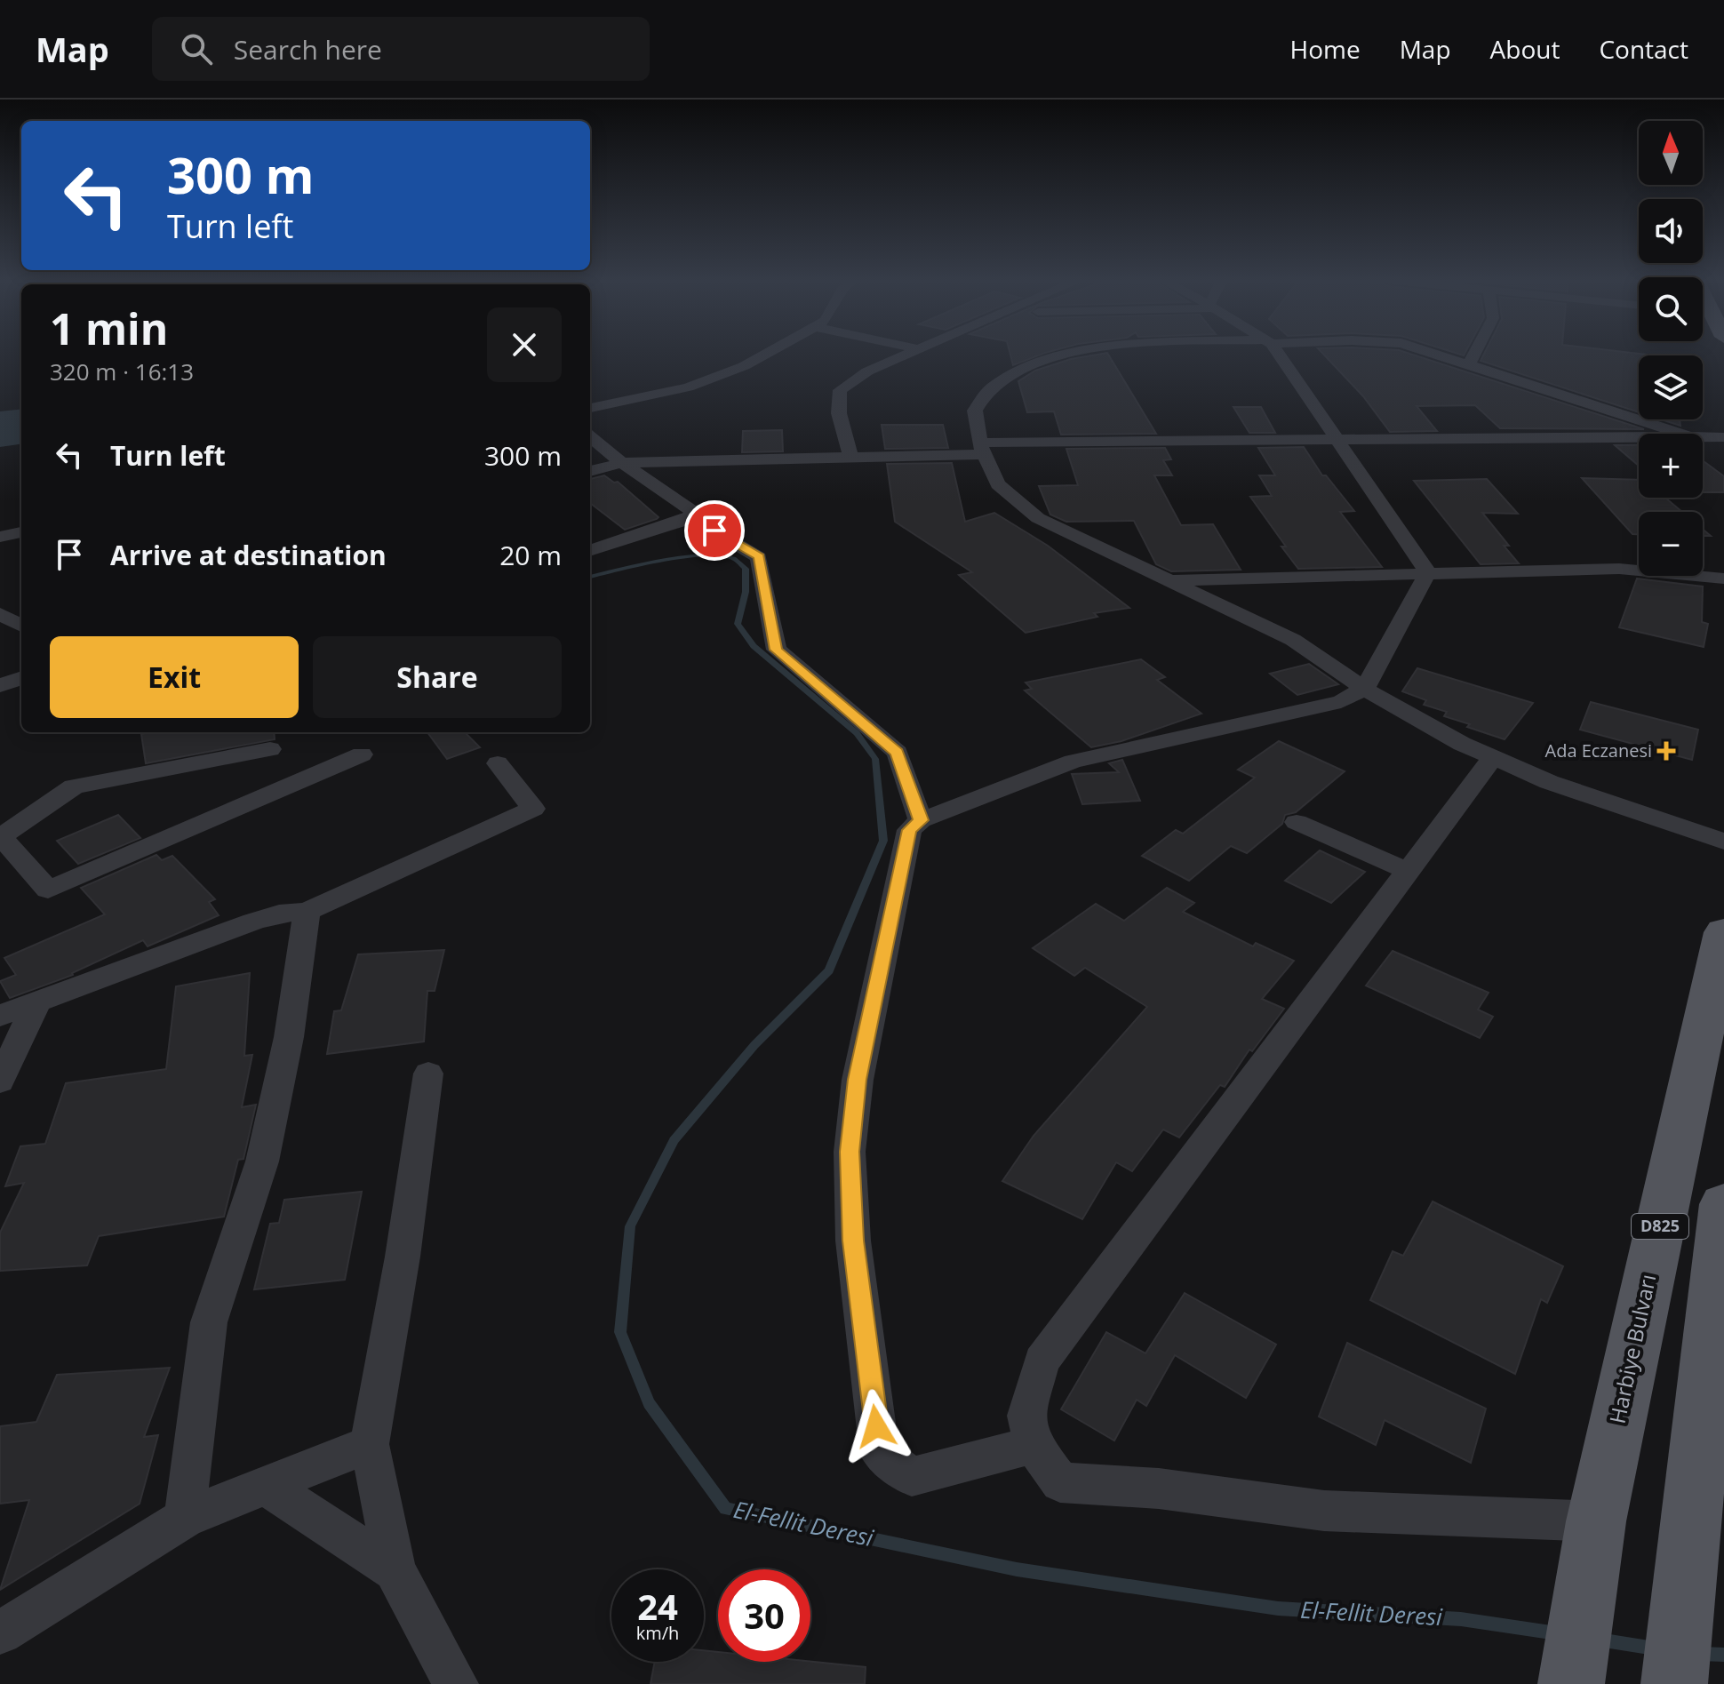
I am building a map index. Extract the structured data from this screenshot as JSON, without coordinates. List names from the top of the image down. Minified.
{"streets":{"main road":["D825","Harbiye Bulvarı"]},"water":["El-Fellit Deresi"],"places":{"health":["Ada Eczanesi"]},"north":"top","page":{"header":"Map","search":"Search here","nav":["Home","Map","About","Contact"],"map_buttons":["+","−"],"turn":["300 m","Turn left"],"heading":["1 min","320 m · 16:13"],"list":[{"name":"Turn left","value":"300 m"},{"name":"Arrive at destination","value":"20 m"}],"buttons":["Exit","Share"],"speed":"24 km/h","limit":"30"}}
